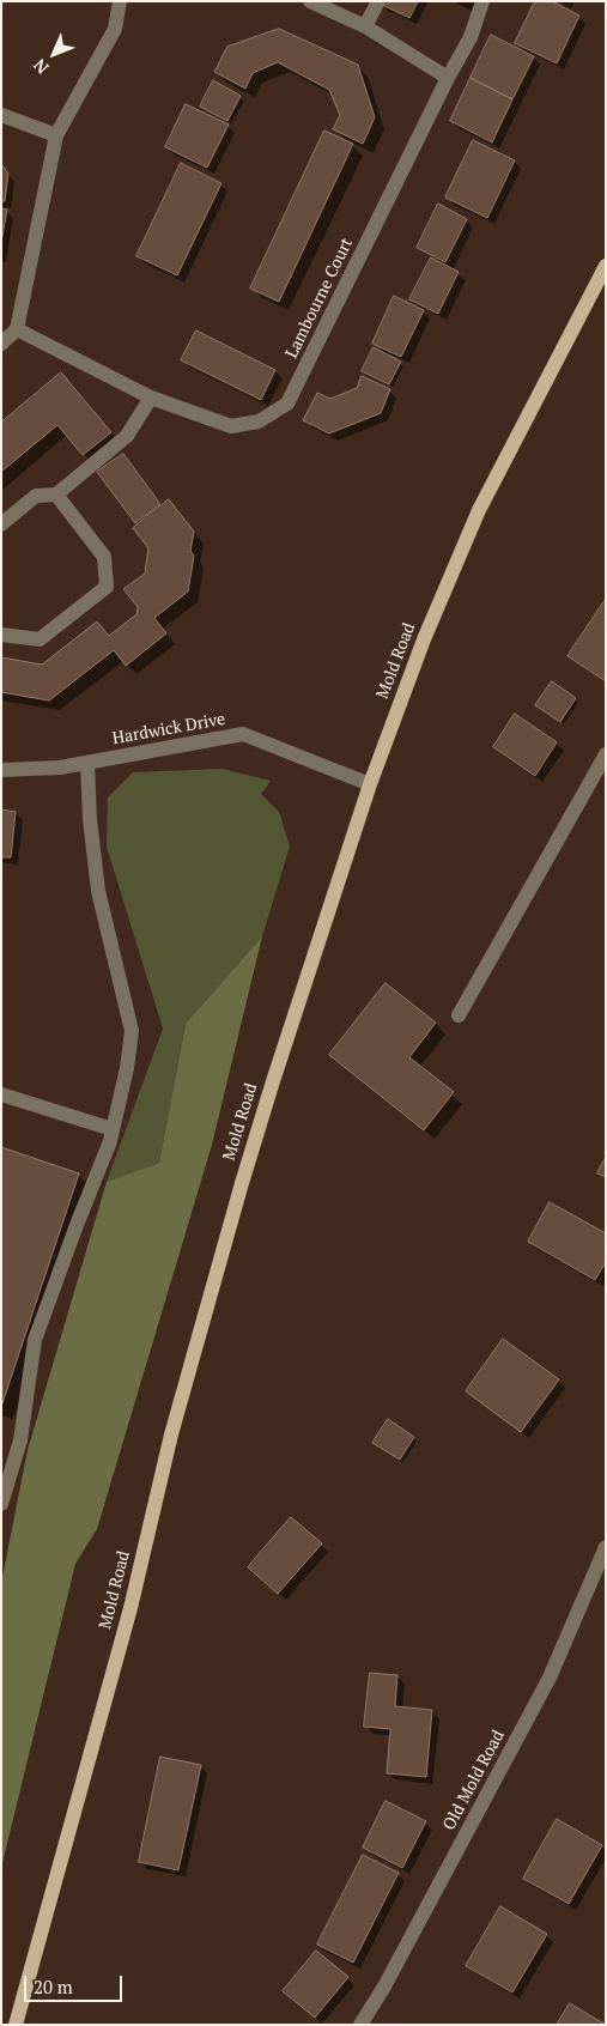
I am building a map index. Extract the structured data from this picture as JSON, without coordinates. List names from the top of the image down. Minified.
{"streets":{"main road":["Mold Road"],"street":["Lambourne Court","Hardwick Drive","Old Mold Road"]},"crossings":[["Mold Road","Hardwick Drive"]],"scale_bar":"20 m","north":"bottom left"}
